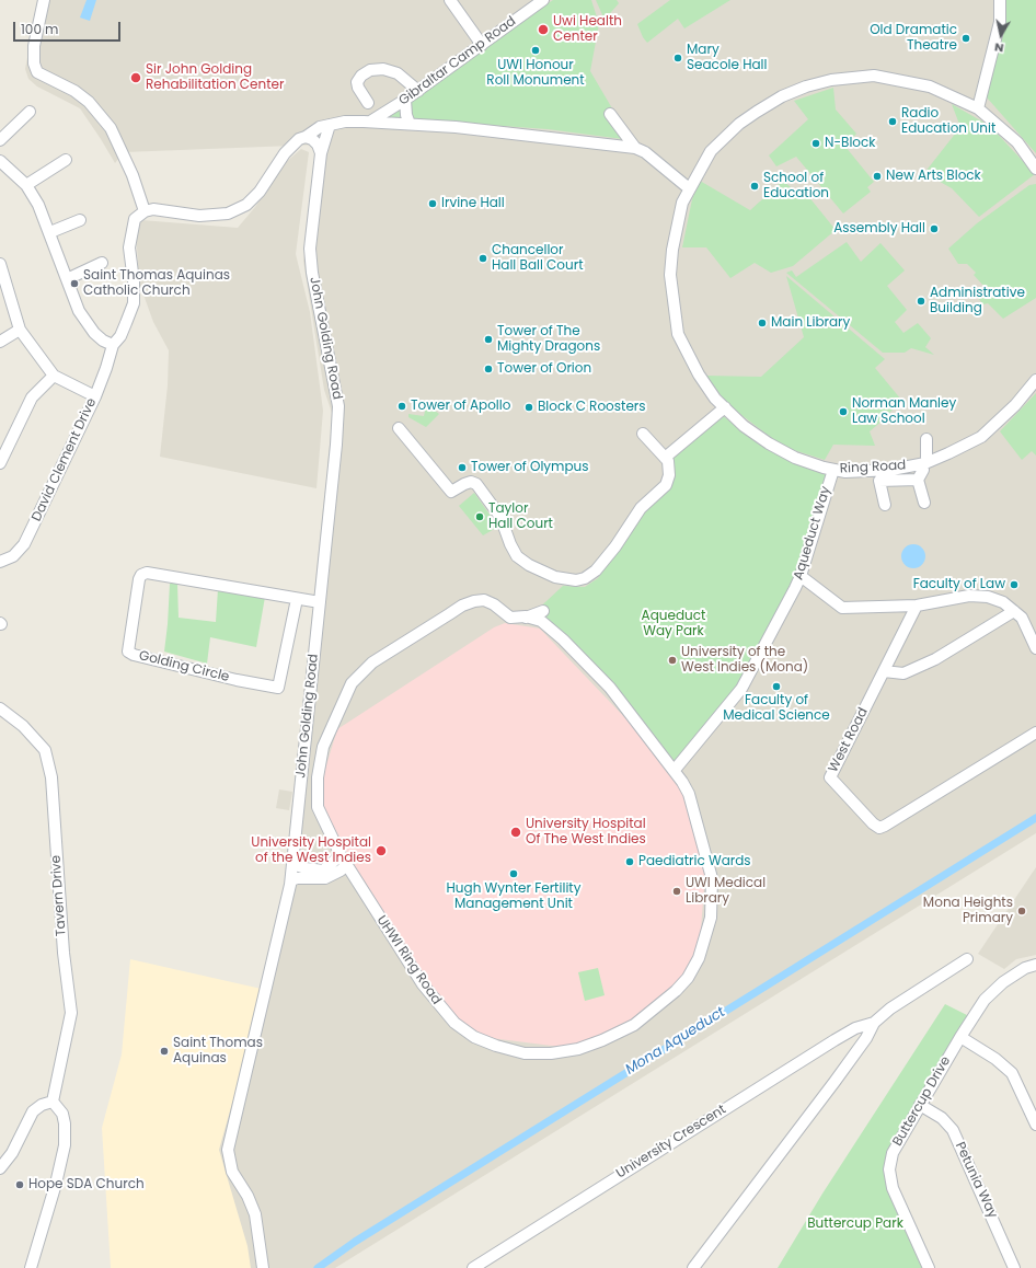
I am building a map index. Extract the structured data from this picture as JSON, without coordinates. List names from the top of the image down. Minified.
{"streets":{"street":["Gibraltar Camp Road","John Golding Road","David Clement Drive","Ring Road","Aqueduct Way","Golding Circle","West Road","Tavern Drive","UHWI Ring Road","Buttercup Drive","University Crescent","Petunia Way"]},"crossings":[["John Golding Road","Golding Circle"],["Ring Road","Aqueduct Way"],["Aqueduct Way","UHWI Ring Road"],["Buttercup Drive","Petunia Way"]],"water":["Mona Aqueduct"],"parks":["Aqueduct Way Park","Buttercup Park"],"places":["Uwi Health Center","Old Dramatic Theatre","UWI Honour Roll Monument","Mary Seacole Hall","Sir John Golding Rehabilitation Center","Radio Education Unit","N-Block","New Arts Block","School of Education","Irvine Hall","Assembly Hall","Chancellor Hall Ball Court","Saint Thomas Aquinas Catholic Church","Administrative Building","Main Library","Tower of The Mighty Dragons","Tower of Orion","Tower of Apollo","Block C Roosters","Norman Manley Law School","Tower of Olympus","Taylor Hall Court","Faculty of Law","University of the West Indies (Mona)","Faculty of Medical Science","University Hospital Of The West Indies","University Hospital of the West Indies","Paediatric Wards","Hugh Wynter Fertility Management Unit","UWI Medical Library","Mona Heights Primary","Saint Thomas Aquinas","Hope SDA Church"],"scale_bar":"100 m","north":"bottom"}
